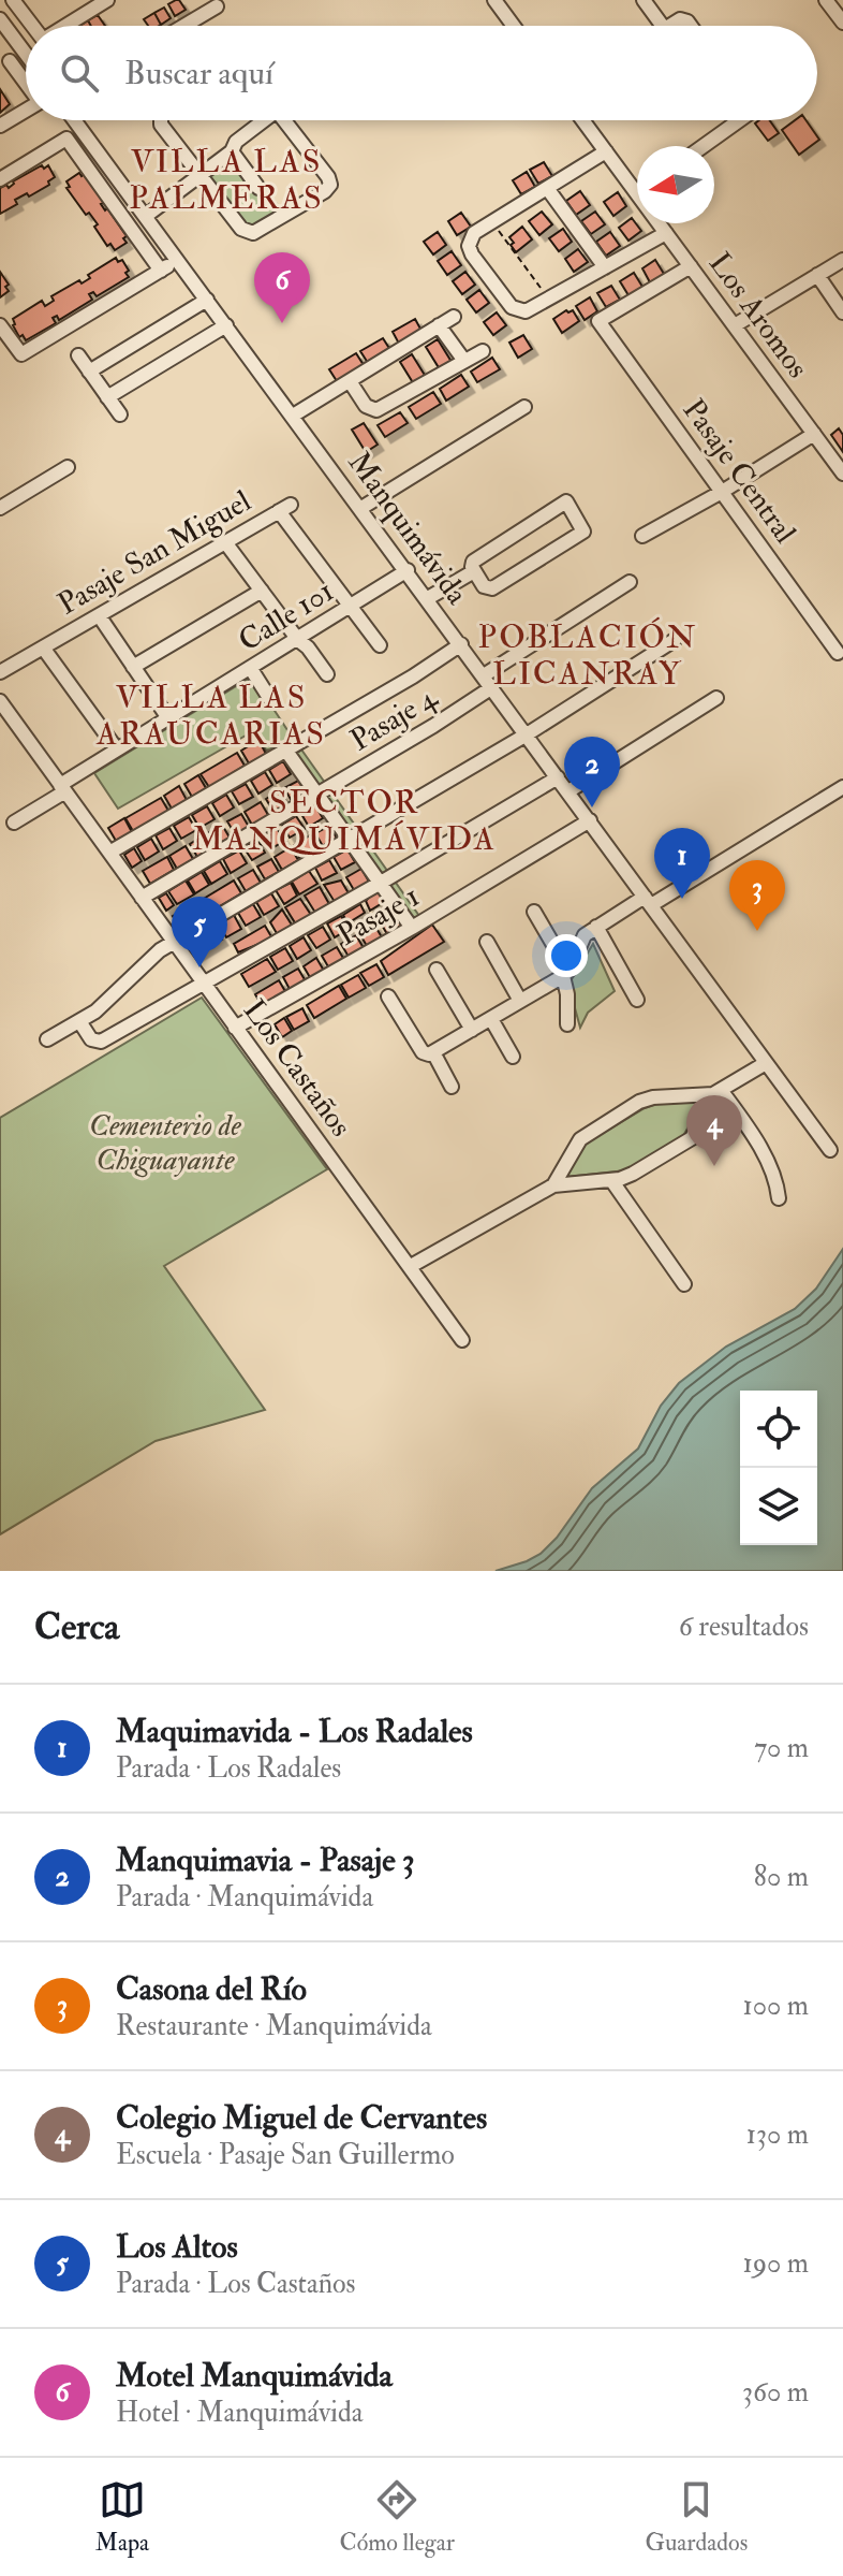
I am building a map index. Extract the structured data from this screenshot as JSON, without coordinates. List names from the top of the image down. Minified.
{"streets":{"street":["Los Aromos","Pasaje Central","Manquimávida","Pasaje San Miguel","Calle 101","Pasaje 4","Pasaje 1","Los Castaños"]},"crossings":[["Los Aromos","Pasaje Central"],["Manquimávida","Calle 101"],["Manquimávida","Pasaje 4"],["Manquimávida","Pasaje 1"],["Pasaje San Miguel","Calle 101"],["Calle 101","Los Castaños"],["Pasaje 4","Los Castaños"],["Pasaje 1","Los Castaños"]],"districts":["VILLA LAS PALMERAS","POBLACIÓN LICANRAY","VILLA LAS ARAUCARIAS","SECTOR MANQUIMÁVIDA"],"parks":["Cementerio de Chiguayante"],"north":"left","page":{"search":"Buscar aquí","pins":["6","2","1","3","5","4"],"heading":["Cerca","6 resultados"],"list":[{"mark":"1","name":"Maquimavida - Los Radales","note":"Parada · Los Radales","value":"70 m"},{"mark":"2","name":"Manquimavia - Pasaje 3","note":"Parada · Manquimávida","value":"80 m"},{"mark":"3","name":"Casona del Río","note":"Restaurante · Manquimávida","value":"100 m"},{"mark":"4","name":"Colegio Miguel de Cervantes","note":"Escuela · Pasaje San Guillermo","value":"130 m"},{"mark":"5","name":"Los Altos","note":"Parada · Los Castaños","value":"190 m"},{"mark":"6","name":"Motel Manquimávida","note":"Hotel · Manquimávida","value":"360 m"}],"nav":["Mapa","Cómo llegar","Guardados"]}}
